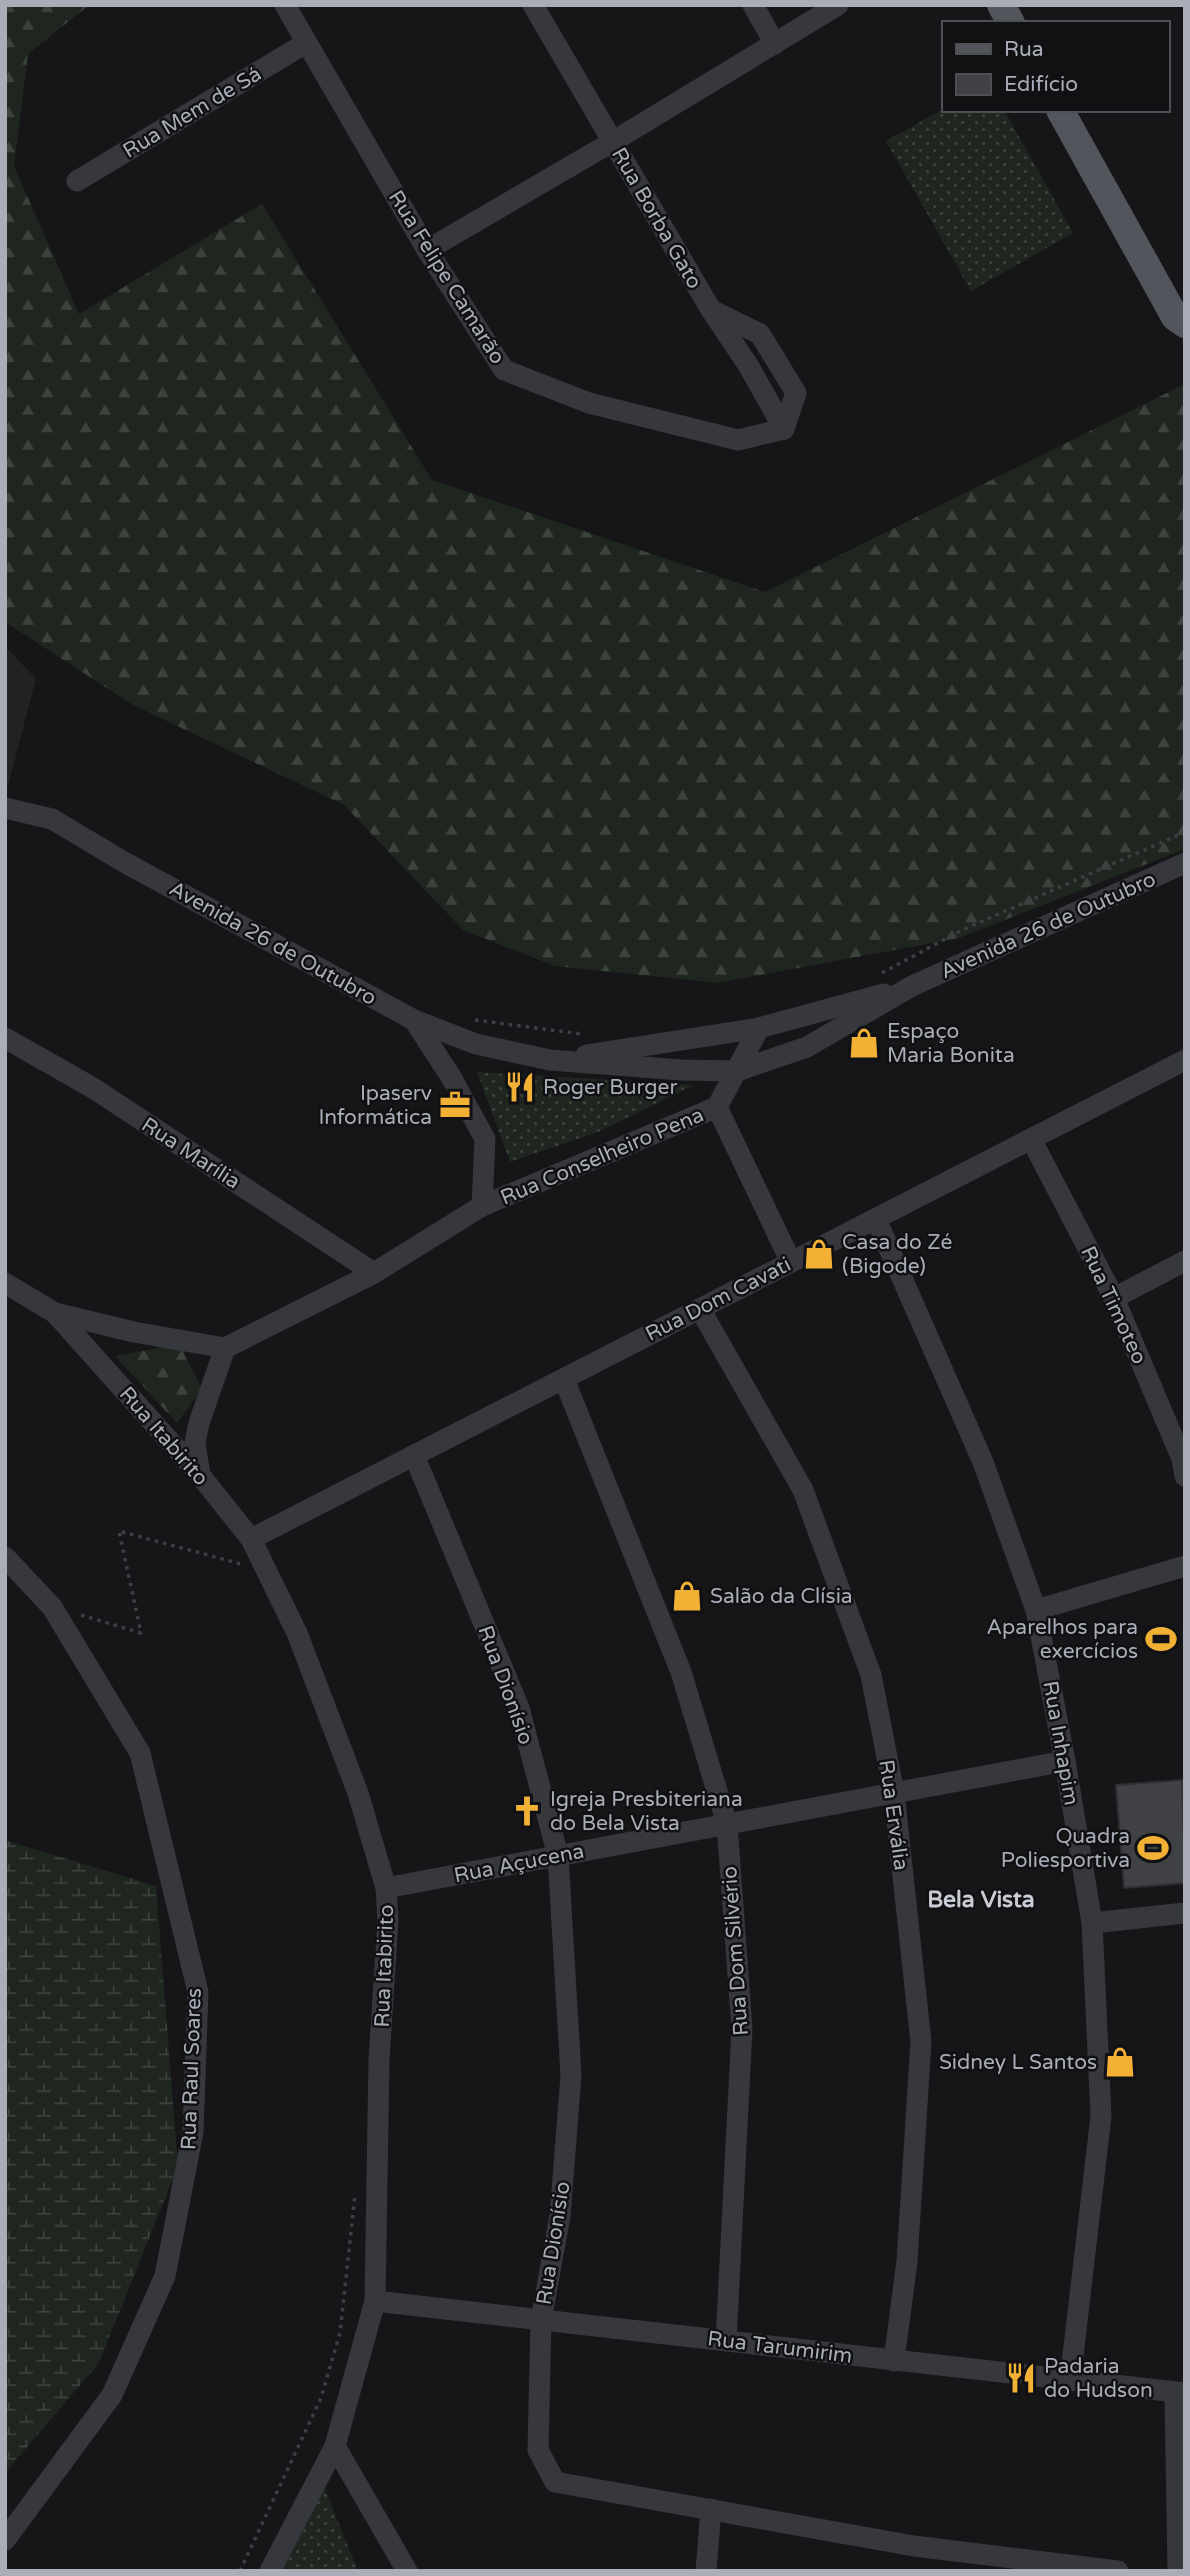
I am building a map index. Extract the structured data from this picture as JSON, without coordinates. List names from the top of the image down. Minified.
{"streets":{"street":["Rua Mem de Sá","Rua Borba Gato","Rua Felipe Camarão","Avenida 26 de Outubro","Rua Marília","Rua Conselheiro Pena","Rua Dom Cavati","Rua Timoteo","Rua Itabirito","Rua Dionísio","Rua Inhapim","Rua Ervália","Rua Açucena","Rua Dom Silvério","Rua Raul Soares","Rua Tarumirim"]},"crossings":[["Rua Mem de Sá","Rua Felipe Camarão"],["Rua Borba Gato","Rua Felipe Camarão"],["Avenida 26 de Outubro","Rua Conselheiro Pena"],["Rua Marília","Rua Conselheiro Pena"],["Rua Conselheiro Pena","Rua Itabirito"],["Rua Dom Cavati","Rua Timoteo"],["Rua Dom Cavati","Rua Itabirito"],["Rua Dom Cavati","Rua Dionísio"],["Rua Dom Cavati","Rua Inhapim"],["Rua Dom Cavati","Rua Ervália"],["Rua Dom Cavati","Rua Dom Silvério"],["Rua Itabirito","Rua Açucena"],["Rua Itabirito","Rua Tarumirim"],["Rua Dionísio","Rua Açucena"],["Rua Dionísio","Rua Tarumirim"],["Rua Inhapim","Rua Açucena"],["Rua Inhapim","Rua Tarumirim"],["Rua Ervália","Rua Açucena"],["Rua Ervália","Rua Tarumirim"],["Rua Açucena","Rua Dom Silvério"],["Rua Dom Silvério","Rua Tarumirim"]],"districts":["Bela Vista"],"places":{"shop":["Espaço Maria Bonita","Casa do Zé (Bigode)","Salão da Clísia","Sidney L Santos"],"restaurant":["Roger Burger","Padaria do Hudson"],"office":["Ipaserv Informática"],"sports":["Aparelhos para exercícios","Quadra Poliesportiva"],"church":["Igreja Presbiteriana do Bela Vista"]},"legend":["Rua","Edifício"]}
